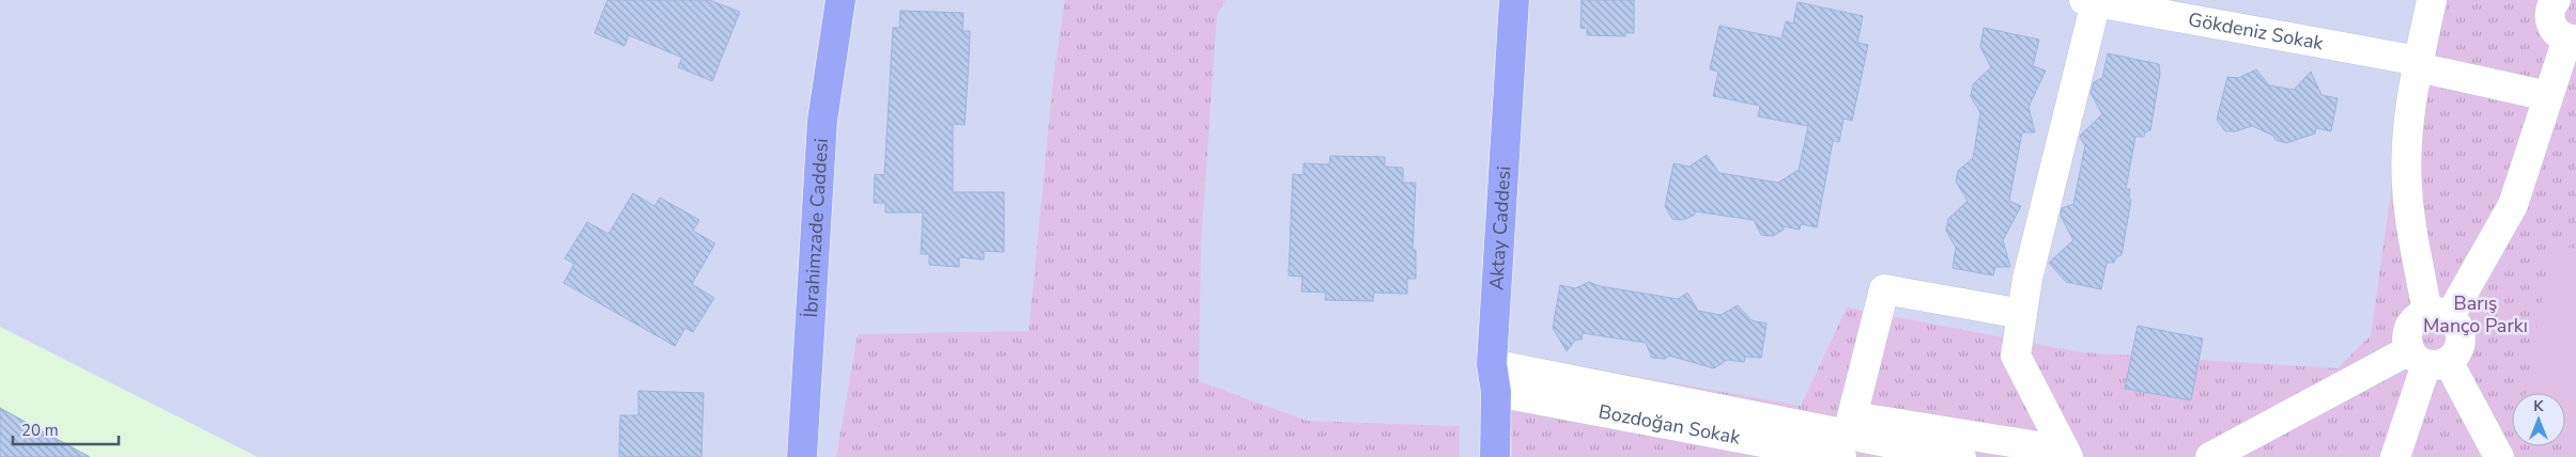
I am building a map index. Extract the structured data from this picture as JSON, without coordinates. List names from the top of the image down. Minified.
{"streets":{"main road":["İbrahimzade Caddesi","Aktay Caddesi"],"street":["Gökdeniz Sokak","Bozdoğan Sokak"]},"crossings":[["Aktay Caddesi","Bozdoğan Sokak"]],"parks":["Barış Manço Parkı"],"scale_bar":"20 m","north":"top"}
